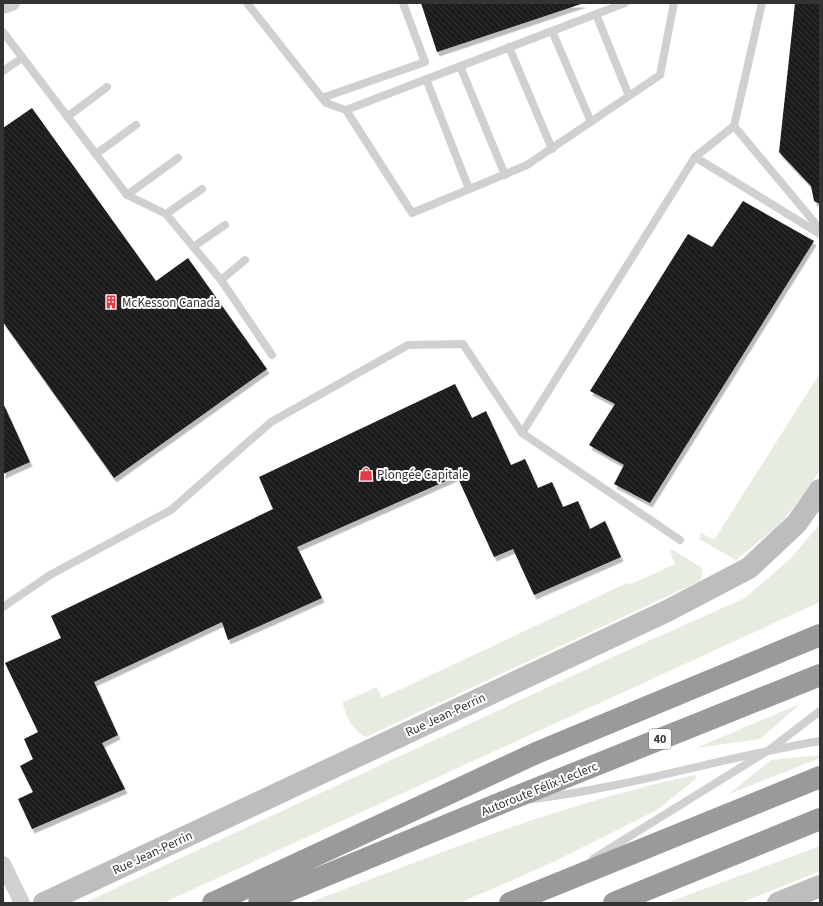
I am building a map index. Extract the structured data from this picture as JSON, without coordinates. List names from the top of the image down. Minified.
{"streets":{"highway":["40","Autoroute Félix-Leclerc"],"street":["Rue Jean-Perrin"]},"places":{"building":["McKesson Canada"],"shop":["Plongée Capitale"]}}
